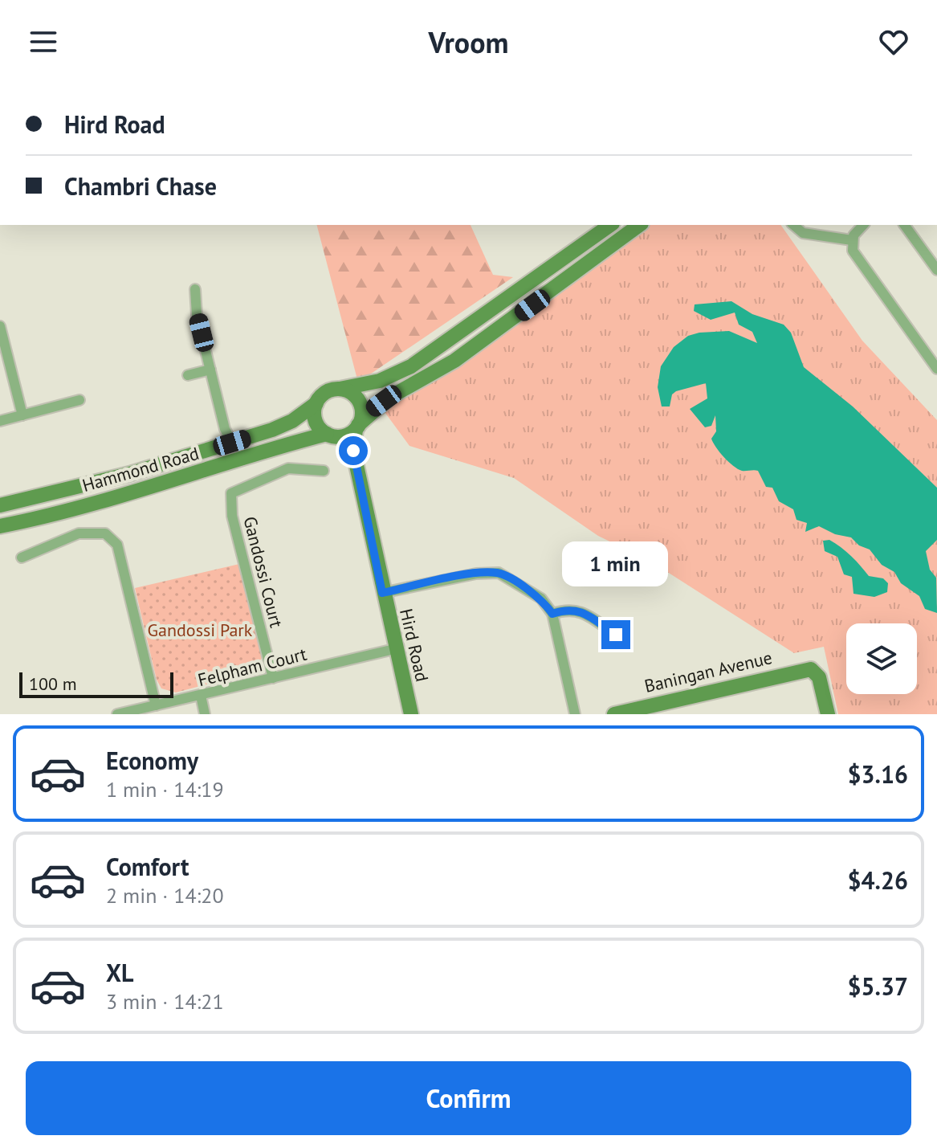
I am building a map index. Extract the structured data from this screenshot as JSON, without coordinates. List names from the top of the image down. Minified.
{"streets":{"main road":["Hammond Road","Hird Road","Baningan Avenue"],"street":["Gandossi Court","Felpham Court"]},"crossings":[["Hammond Road","Hird Road"],["Gandossi Court","Felpham Court"],["Hird Road","Felpham Court"]],"parks":["Gandossi Park"],"scale_bar":"100 m","page":{"header":"Vroom","banner":["Hird Road","Chambri Chase"],"bubble":"1 min","scale":"100 m","list":[{"name":"Economy","note":"1 min · 14:19","value":"$3.16"},{"name":"Comfort","note":"2 min · 14:20","value":"$4.26"},{"name":"XL","note":"3 min · 14:21","value":"$5.37"}],"buttons":"Confirm"}}
